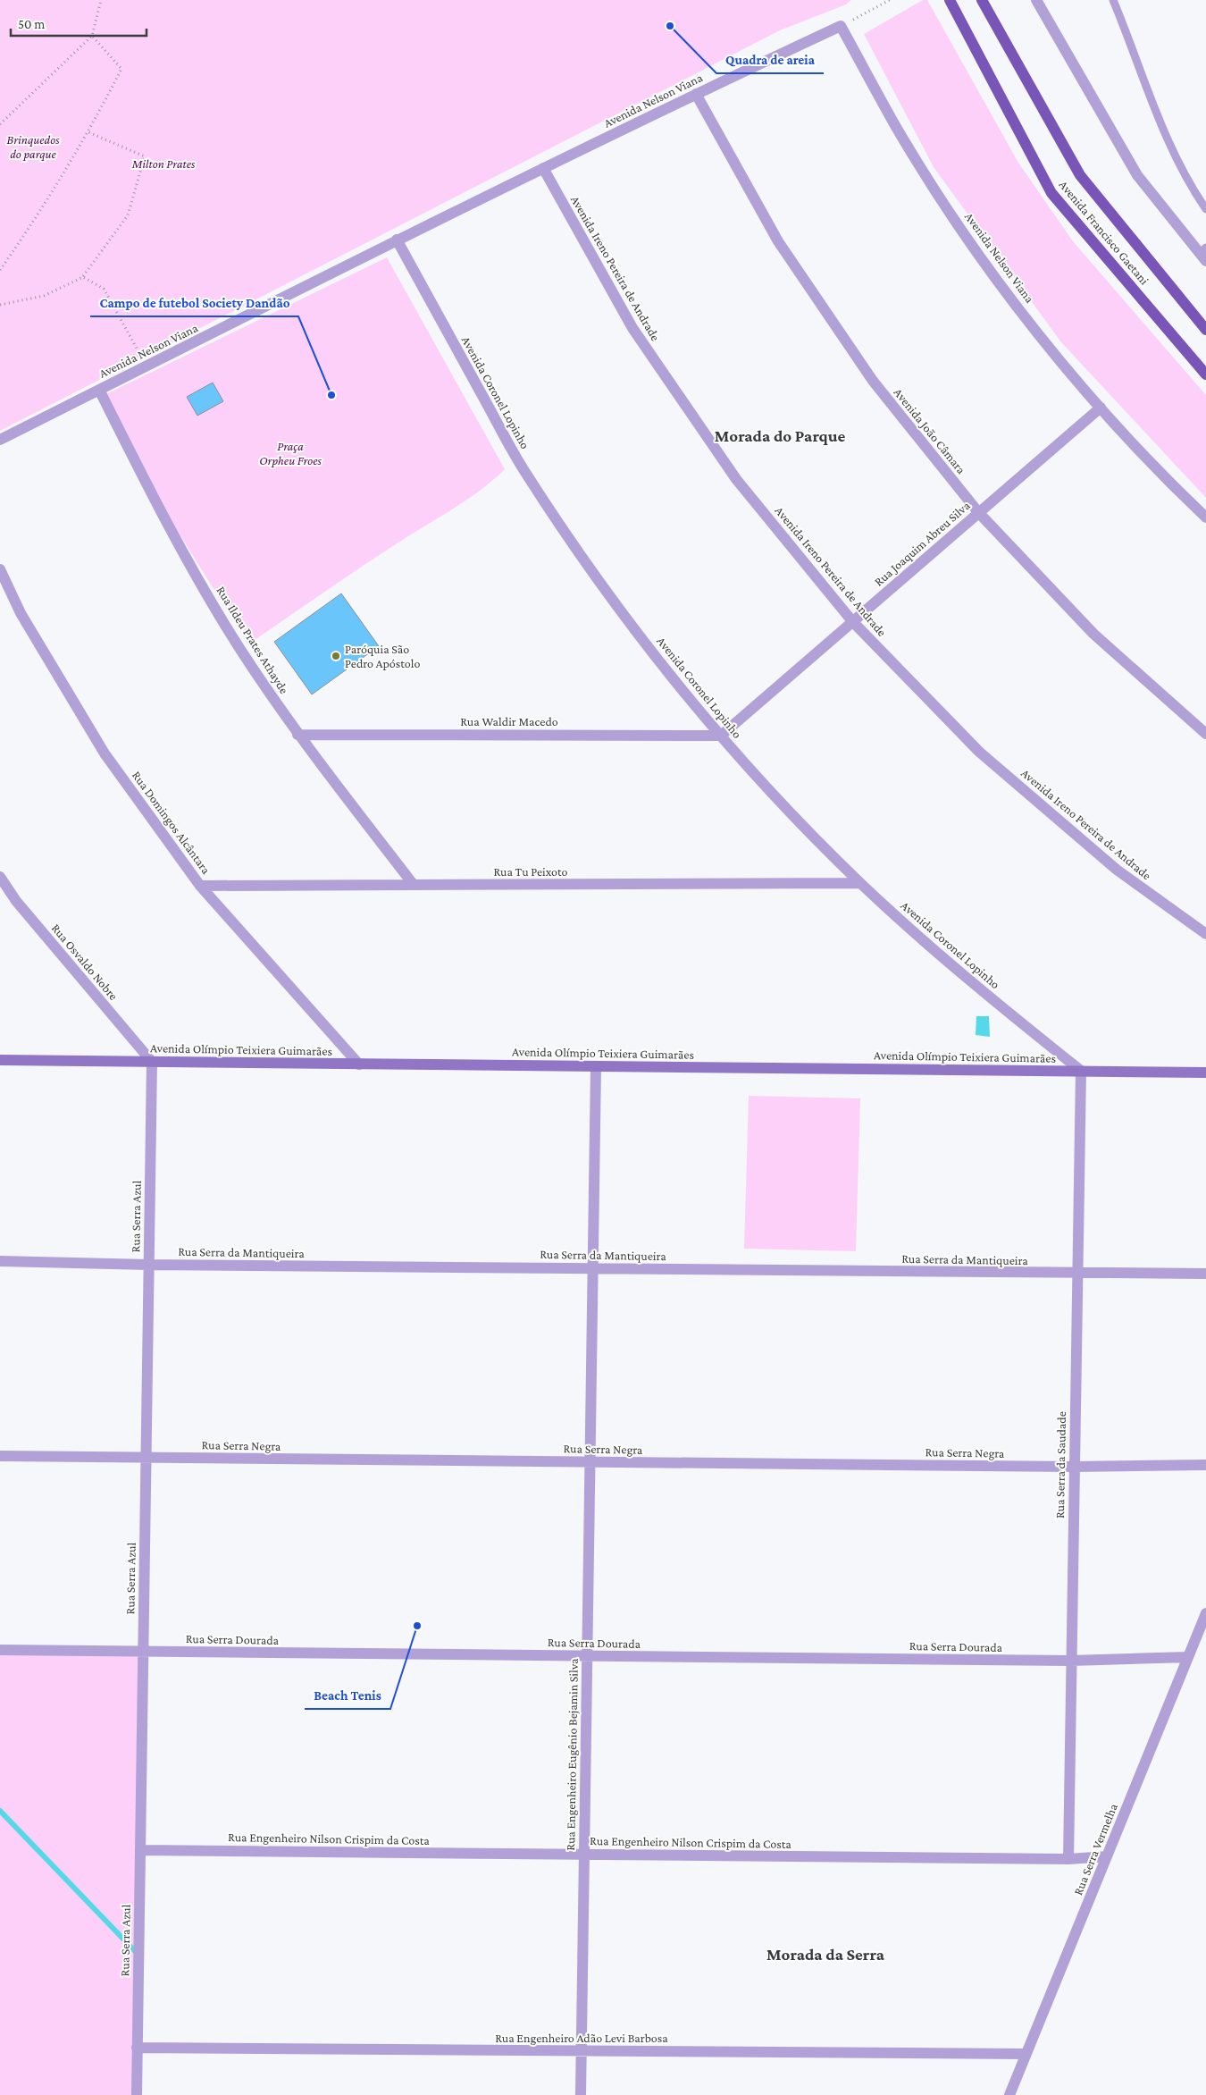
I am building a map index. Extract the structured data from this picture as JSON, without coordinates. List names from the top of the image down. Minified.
{"streets":{"main road":["Avenida Francisco Gaetani"],"street":["Avenida Nelson Viana","Avenida Ireno Pereira de Andrade","Avenida Coronel Lopinho","Avenida João Câmara","Rua Joaquim Abreu Silva","Rua Ildeu Prates Athayde","Rua Waldir Macedo","Rua Domingos Alcântara","Rua Tu Peixoto","Rua Osvaldo Nobre","Avenida Olímpio Teixiera Guimarães","Rua Serra Azul","Rua Serra da Mantiqueira","Rua Serra Negra","Rua Serra da Saudade","Rua Serra Dourada","Rua Engenheiro Eugênio Bejamin Silva","Rua Engenheiro Nilson Crispim da Costa","Rua Serra Vermelha","Rua Engenheiro Adão Levi Barbosa"]},"crossings":[["Avenida Nelson Viana","Avenida Ireno Pereira de Andrade"],["Avenida Nelson Viana","Avenida Coronel Lopinho"],["Avenida Nelson Viana","Avenida João Câmara"],["Avenida Nelson Viana","Rua Joaquim Abreu Silva"],["Avenida Nelson Viana","Rua Ildeu Prates Athayde"],["Avenida Ireno Pereira de Andrade","Rua Joaquim Abreu Silva"],["Avenida Coronel Lopinho","Rua Joaquim Abreu Silva"],["Avenida Coronel Lopinho","Rua Waldir Macedo"],["Avenida Coronel Lopinho","Rua Tu Peixoto"],["Avenida Coronel Lopinho","Avenida Olímpio Teixiera Guimarães"],["Avenida Coronel Lopinho","Rua Serra da Saudade"],["Avenida João Câmara","Rua Joaquim Abreu Silva"],["Rua Joaquim Abreu Silva","Rua Waldir Macedo"],["Rua Ildeu Prates Athayde","Rua Waldir Macedo"],["Rua Ildeu Prates Athayde","Rua Tu Peixoto"],["Rua Domingos Alcântara","Rua Tu Peixoto"],["Rua Domingos Alcântara","Avenida Olímpio Teixiera Guimarães"],["Rua Osvaldo Nobre","Avenida Olímpio Teixiera Guimarães"],["Rua Osvaldo Nobre","Rua Serra Azul"],["Avenida Olímpio Teixiera Guimarães","Rua Serra Azul"],["Avenida Olímpio Teixiera Guimarães","Rua Serra da Saudade"],["Avenida Olímpio Teixiera Guimarães","Rua Engenheiro Eugênio Bejamin Silva"],["Rua Serra Azul","Rua Serra da Mantiqueira"],["Rua Serra Azul","Rua Serra Negra"],["Rua Serra Azul","Rua Serra Dourada"],["Rua Serra Azul","Rua Engenheiro Nilson Crispim da Costa"],["Rua Serra Azul","Rua Engenheiro Adão Levi Barbosa"],["Rua Serra da Mantiqueira","Rua Serra da Saudade"],["Rua Serra da Mantiqueira","Rua Engenheiro Eugênio Bejamin Silva"],["Rua Serra Negra","Rua Serra da Saudade"],["Rua Serra Negra","Rua Engenheiro Eugênio Bejamin Silva"],["Rua Serra da Saudade","Rua Serra Dourada"],["Rua Serra da Saudade","Rua Engenheiro Nilson Crispim da Costa"],["Rua Serra Dourada","Rua Engenheiro Eugênio Bejamin Silva"],["Rua Serra Dourada","Rua Serra Vermelha"],["Rua Engenheiro Eugênio Bejamin Silva","Rua Engenheiro Nilson Crispim da Costa"],["Rua Engenheiro Eugênio Bejamin Silva","Rua Engenheiro Adão Levi Barbosa"],["Rua Engenheiro Nilson Crispim da Costa","Rua Serra Vermelha"],["Rua Serra Vermelha","Rua Engenheiro Adão Levi Barbosa"]],"districts":["Morada do Parque","Morada da Serra"],"parks":["Brinquedos do parque","Milton Prates","Praça Orpheu Froes"],"places":["Quadra de areia","Campo de futebol Society Dandão","Paróquia São Pedro Apóstolo","Beach Tenis"],"scale_bar":"50 m"}
